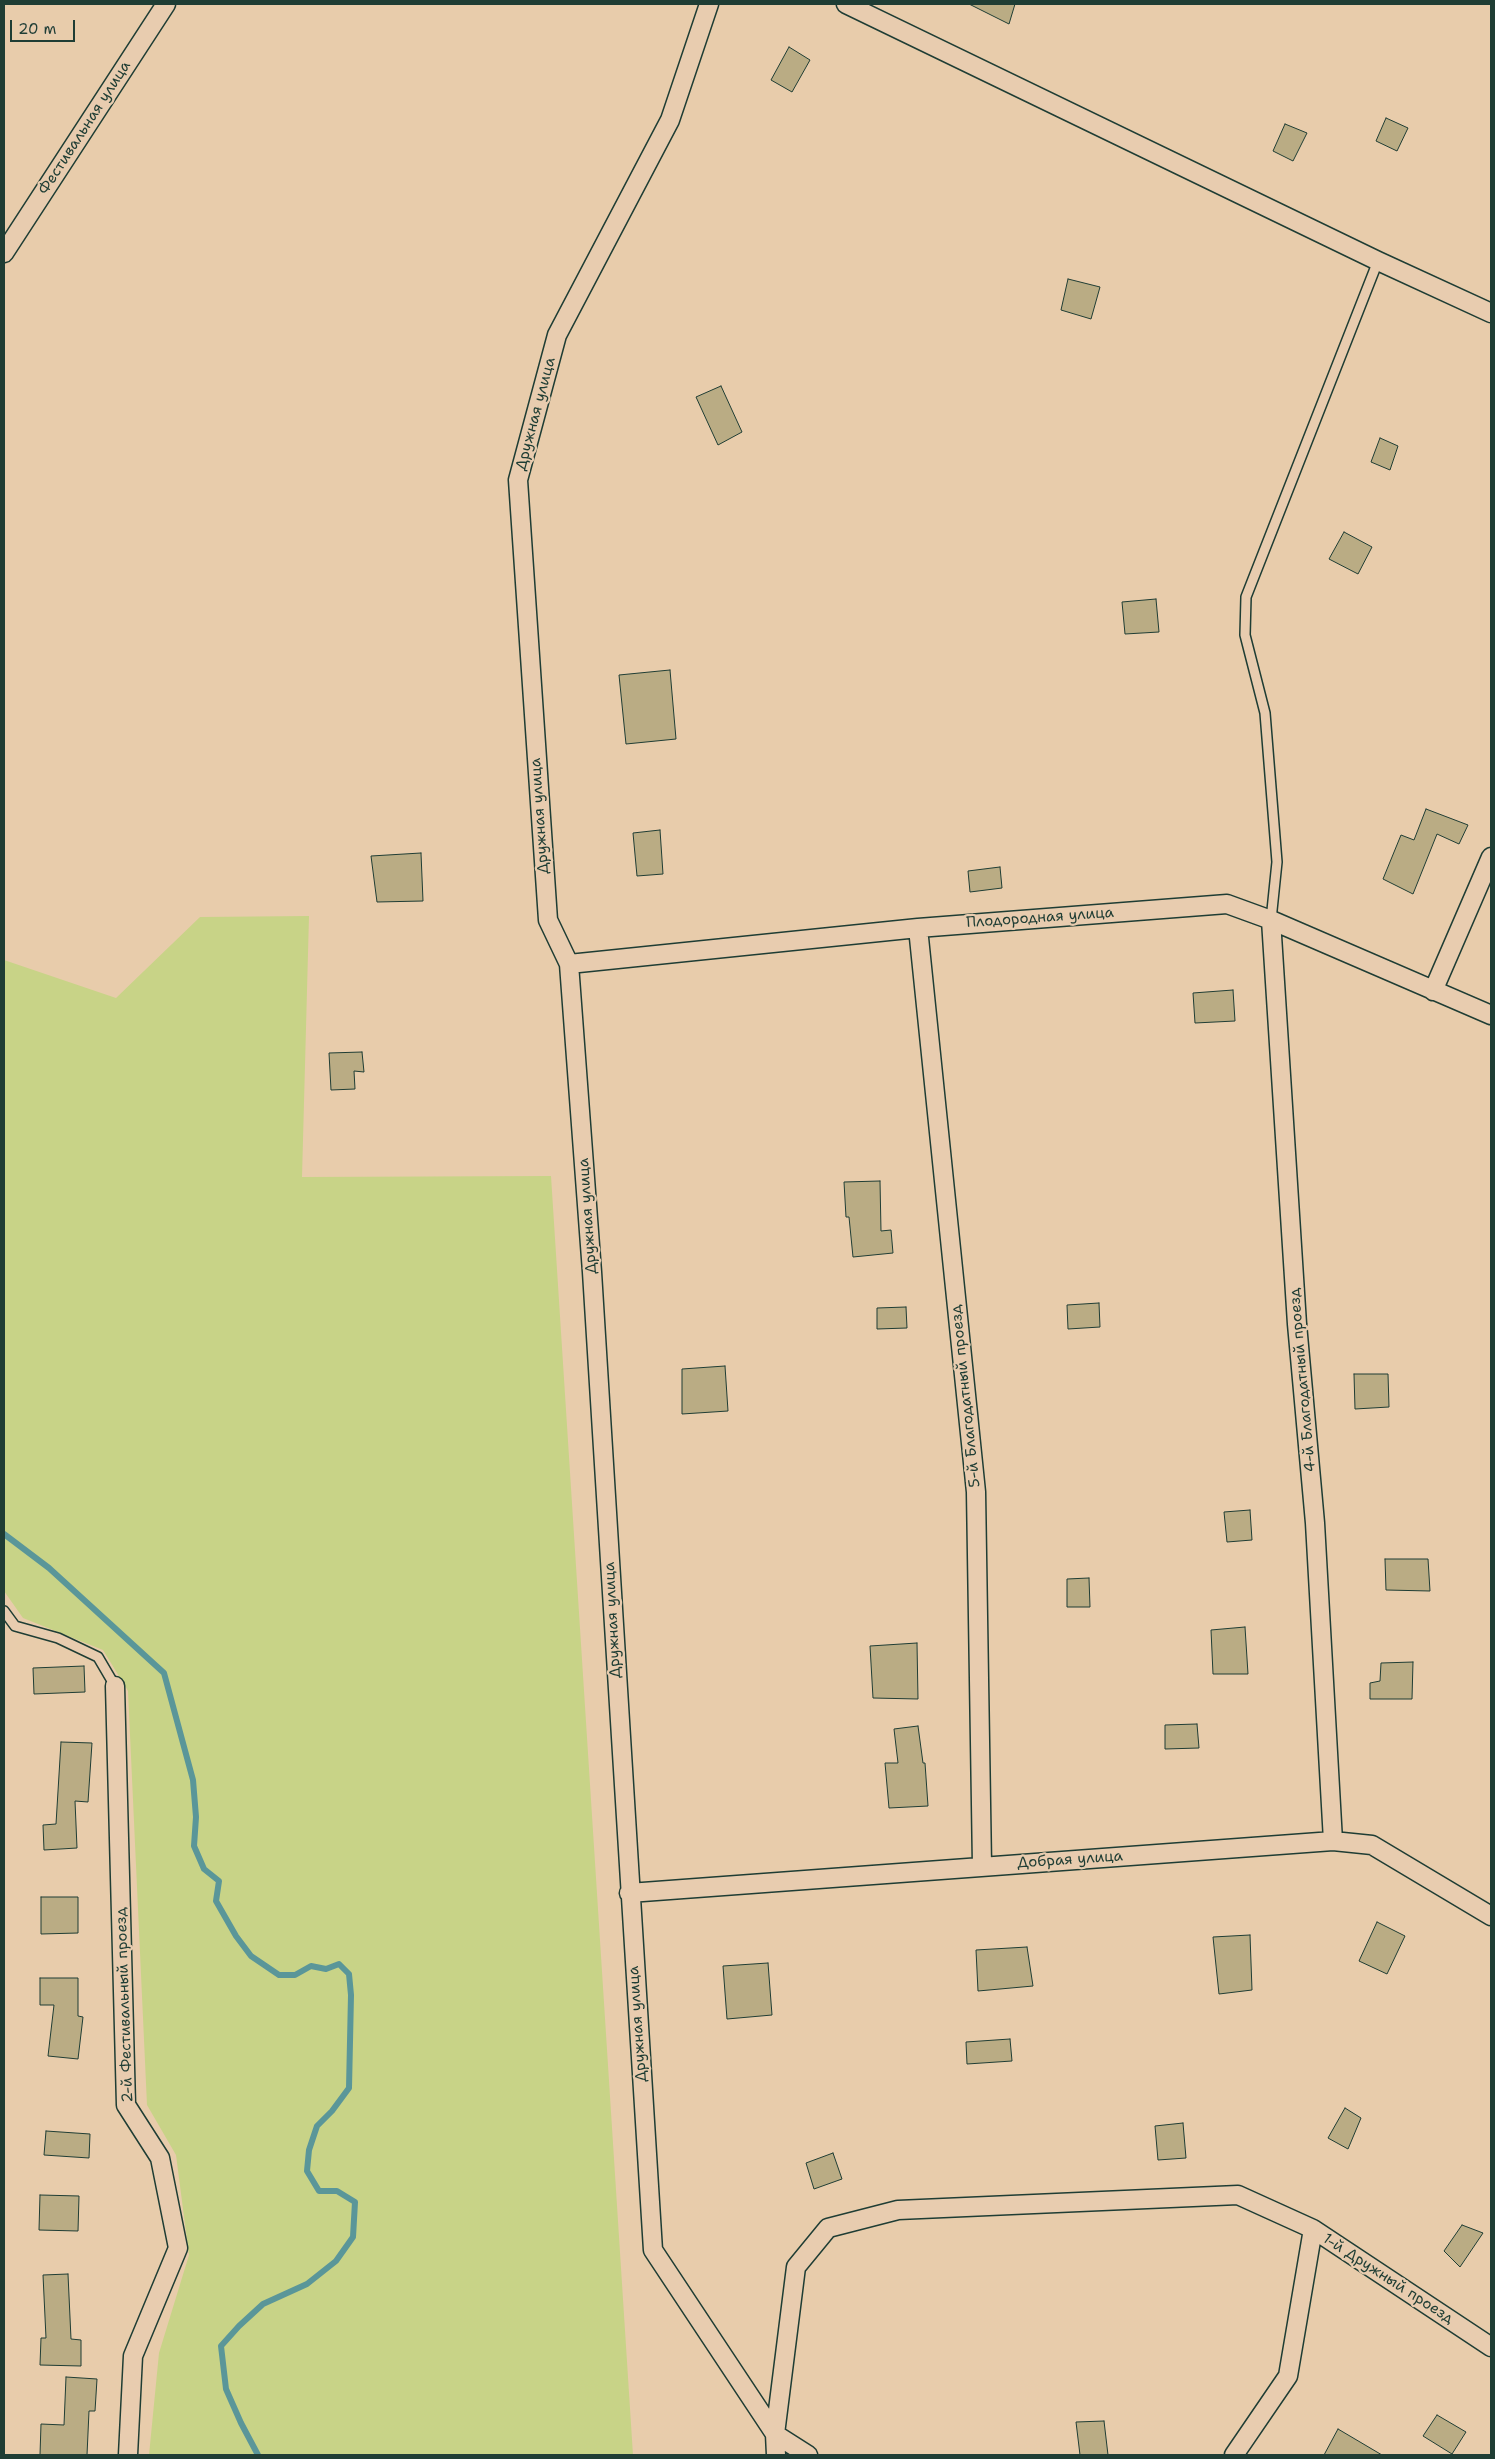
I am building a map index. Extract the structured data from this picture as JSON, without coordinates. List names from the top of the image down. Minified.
{"streets":{"street":["Фестивальная улица","Дружная улица","Плодородная улица","4-й Благодатный проезд","5-й Благодатный проезд","Добрая улица","2-й Фестивальный проезд","1-й Дружный проезд"]},"crossings":[["Дружная улица","Плодородная улица"],["Дружная улица","Добрая улица"],["Плодородная улица","4-й Благодатный проезд"],["Плодородная улица","5-й Благодатный проезд"],["4-й Благодатный проезд","Добрая улица"],["5-й Благодатный проезд","Добрая улица"]],"scale_bar":"20 m"}
